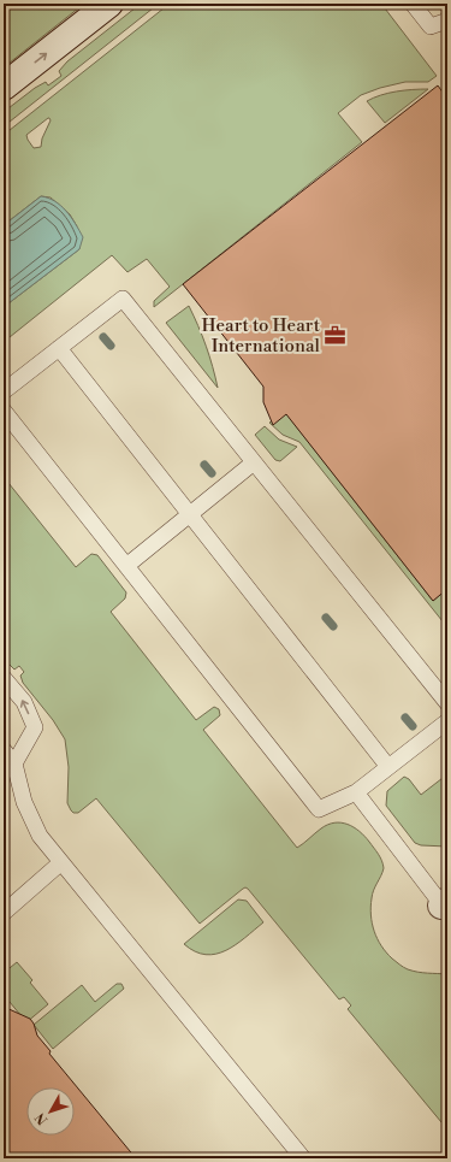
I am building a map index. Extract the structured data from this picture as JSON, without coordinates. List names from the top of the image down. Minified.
{"places":{"office":["Heart to Heart International"]},"north":"bottom left"}
